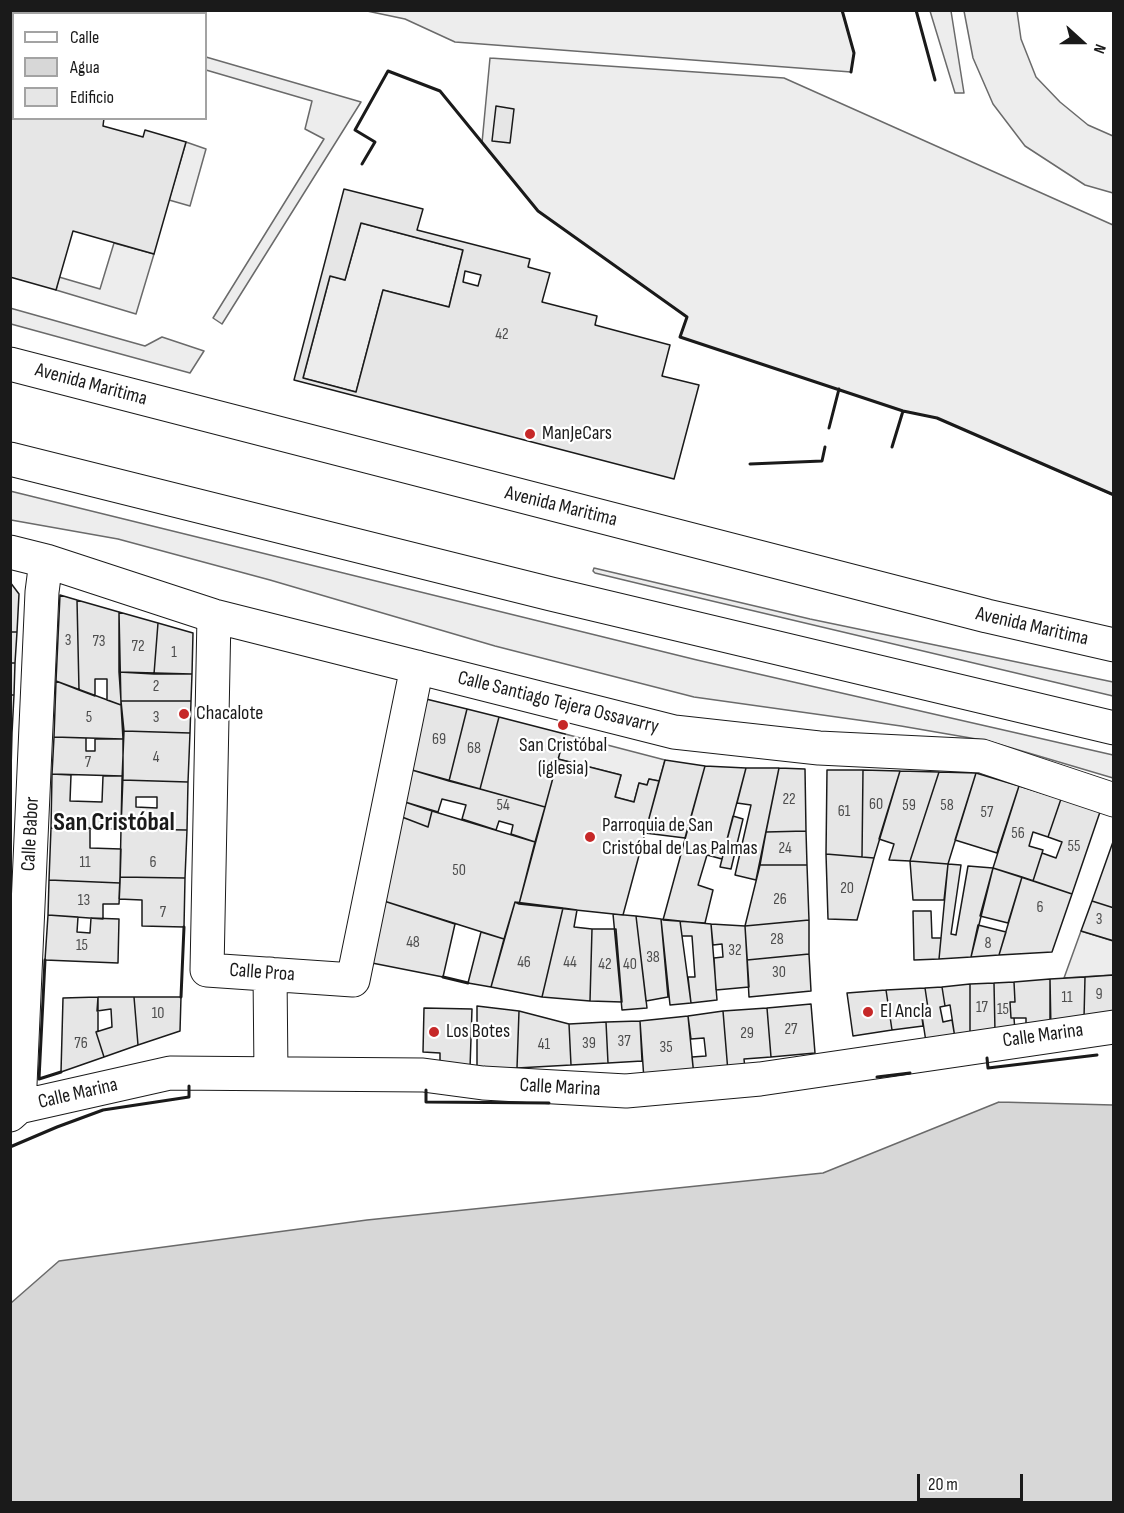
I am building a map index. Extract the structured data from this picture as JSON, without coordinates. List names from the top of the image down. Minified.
{"streets":{"main road":["Avenida Maritima","Calle Santiago Tejera Ossavarry","Calle Babor","Calle Proa","Calle Marina"]},"crossings":[["Calle Santiago Tejera Ossavarry","Calle Babor"],["Calle Santiago Tejera Ossavarry","Calle Proa"],["Calle Babor","Calle Marina"]],"districts":["San Cristóbal"],"places":["ManJeCars","Chacalote","San Cristóbal (iglesia)","Parroquia de San Cristóbal de Las Palmas","El Ancla","Los Botes"],"house_numbers":["42","3","73","72","1","2","5","3","69","68","4","7","22","60","54","59","58","61","57","56","55","24","11","6","50","20","26","13","6","7","3","28","48","8","15","32","38","46","44","42","40","30","9","11","17","15","10","27","29","37","76","39","41","35"],"legend":["Calle","Agua","Edificio"],"scale_bar":"20 m","north":"right"}
